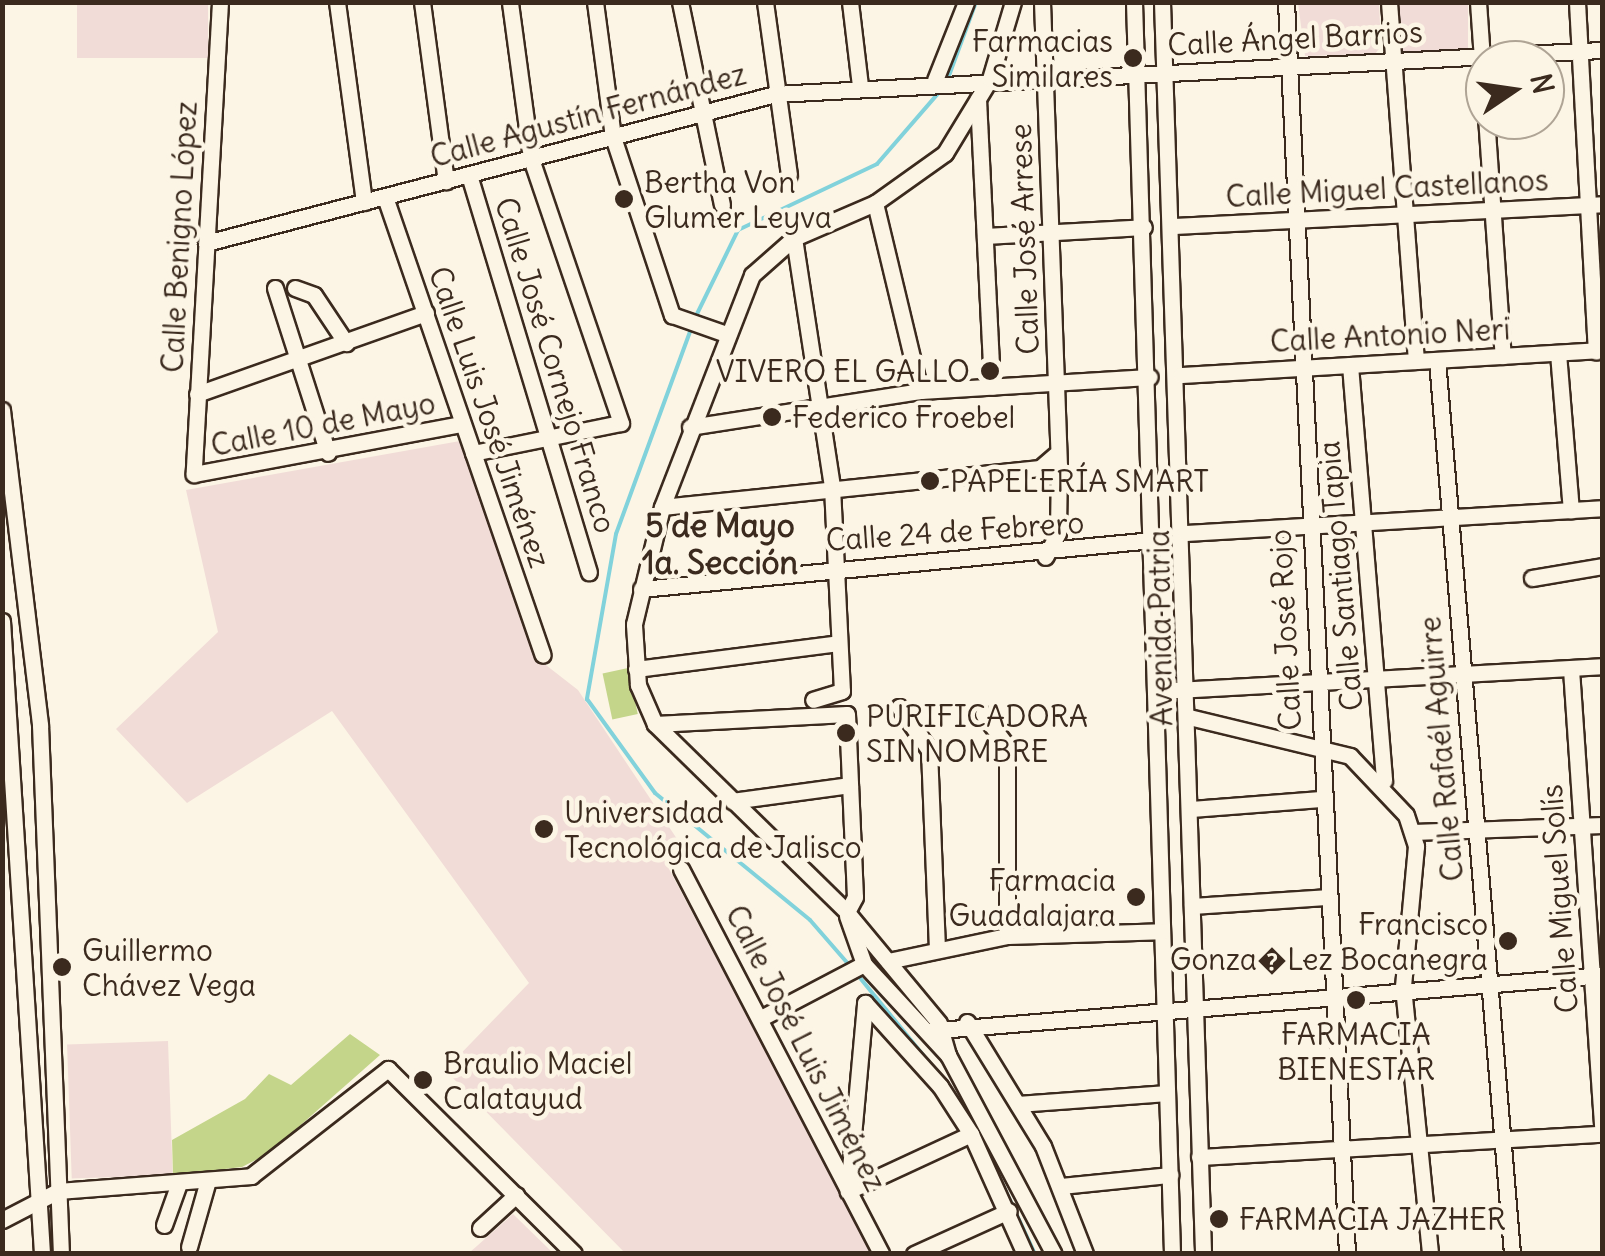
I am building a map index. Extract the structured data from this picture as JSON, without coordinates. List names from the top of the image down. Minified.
{"streets":{"street":["Calle Ángel Barrios","Calle Agustín Fernández","Calle Miguel Castellanos","Calle Benigno López","Calle José Arrese","Calle Antonio Neri","Calle José Cornejo Franco","Calle Luis José Jiménez","Calle 10 de Mayo","Calle 24 de Febrero","Calle Santiago Tapia","Avenida Patria","Calle José Rojo","Calle Rafaél Aguirre","Calle Miguel Solís","Calle José Luis Jiménez"]},"crossings":[["Calle Ángel Barrios","Calle Agustín Fernández"],["Calle Ángel Barrios","Calle José Arrese"],["Calle Ángel Barrios","Avenida Patria"],["Calle Ángel Barrios","Calle José Rojo"],["Calle Agustín Fernández","Calle Benigno López"],["Calle Agustín Fernández","Calle José Cornejo Franco"],["Calle Agustín Fernández","Calle Luis José Jiménez"],["Calle Miguel Castellanos","Avenida Patria"],["Calle Miguel Castellanos","Calle José Rojo"],["Calle Benigno López","Calle 10 de Mayo"],["Calle José Arrese","Calle 24 de Febrero"],["Calle Antonio Neri","Calle Santiago Tapia"],["Calle Antonio Neri","Avenida Patria"],["Calle Antonio Neri","Calle José Rojo"],["Calle Antonio Neri","Calle Rafaél Aguirre"],["Calle Luis José Jiménez","Calle 10 de Mayo"],["Calle 24 de Febrero","Avenida Patria"]],"districts":["5 de Mayo 1a. Sección"],"places":["Farmacias Similares","Bertha Von Glumer Leyva","VIVERO EL GALLO","Federico Froebel","PAPELERÍA SMART","PURIFICADORA SIN NOMBRE","Universidad Tecnológica de Jalisco","Farmacia Guadalajara","Francisco Gonza�Lez Bocanegra","Guillermo Chávez Vega","FARMACIA BIENESTAR","Braulio Maciel Calatayud","FARMACIA JAZHER"],"north":"right"}
